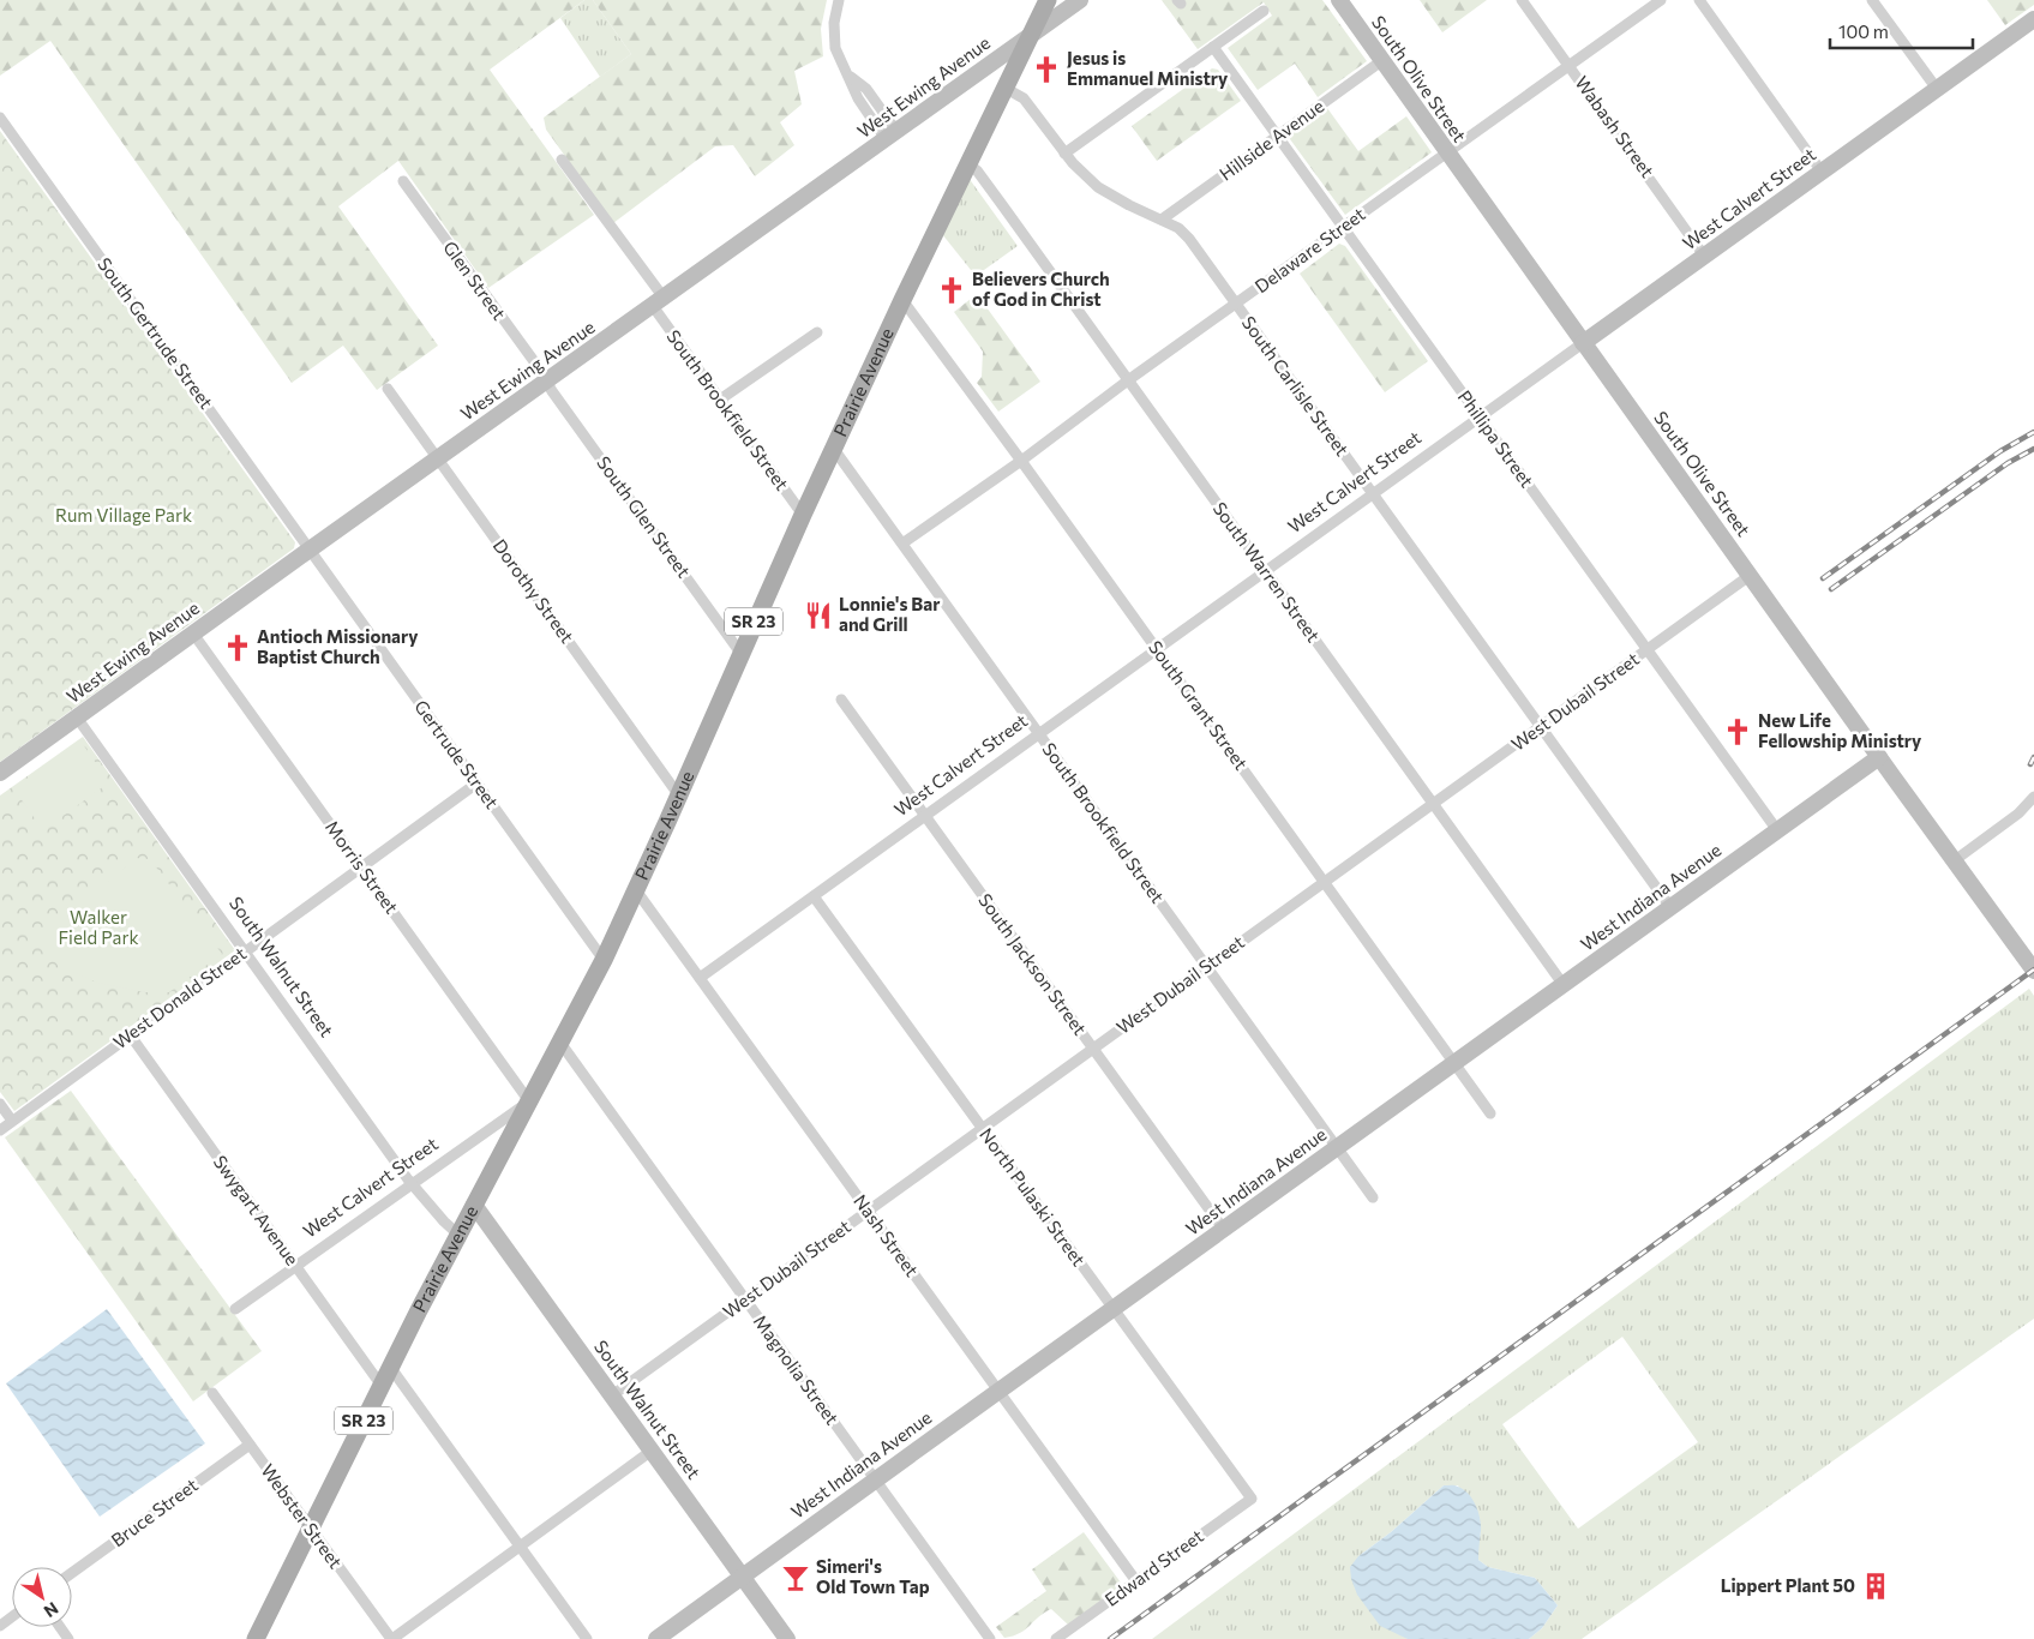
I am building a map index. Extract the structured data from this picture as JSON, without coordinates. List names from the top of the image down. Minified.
{"streets":{"main road":["Prairie Avenue","SR 23"],"street":["South Olive Street","West Ewing Avenue","Wabash Street","Hillside Avenue","West Calvert Street","Delaware Street","Glen Street","South Gertrude Street","South Carlisle Street","South Brookfield Street","Phillipa Street","South Glen Street","South Warren Street","Dorothy Street","West Dubail Street","South Grant Street","Gertrude Street","Morris Street","West Indiana Avenue","South Jackson Street","South Walnut Street","West Donald Street","North Pulaski Street","Swygart Avenue","Nash Street","Magnolia Street","Bruce Street","Webster Street","Edward Street"]},"crossings":[["South Olive Street","Hillside Avenue"],["South Olive Street","West Calvert Street"],["South Olive Street","Delaware Street"],["South Olive Street","West Dubail Street"],["South Olive Street","West Indiana Avenue"],["West Ewing Avenue","Glen Street"],["West Ewing Avenue","South Gertrude Street"],["West Ewing Avenue","Prairie Avenue"],["West Ewing Avenue","South Brookfield Street"],["West Ewing Avenue","South Glen Street"],["West Ewing Avenue","Dorothy Street"],["West Ewing Avenue","Gertrude Street"],["West Ewing Avenue","Morris Street"],["West Ewing Avenue","South Walnut Street"],["Wabash Street","West Calvert Street"],["Wabash Street","Delaware Street"],["Hillside Avenue","South Carlisle Street"],["Hillside Avenue","Phillipa Street"],["West Calvert Street","Prairie Avenue"],["West Calvert Street","South Carlisle Street"],["West Calvert Street","South Brookfield Street"],["West Calvert Street","Phillipa Street"],["West Calvert Street","South Warren Street"],["West Calvert Street","South Grant Street"],["West Calvert Street","Morris Street"],["West Calvert Street","South Jackson Street"],["West Calvert Street","South Walnut Street"],["West Calvert Street","North Pulaski Street"],["West Calvert Street","Swygart Avenue"],["West Calvert Street","Nash Street"],["Delaware Street","South Carlisle Street"],["Delaware Street","South Brookfield Street"],["Delaware Street","Phillipa Street"],["Delaware Street","South Warren Street"],["Delaware Street","South Grant Street"],["Glen Street","South Glen Street"],["South Gertrude Street","Gertrude Street"],["Prairie Avenue","South Carlisle Street"],["Prairie Avenue","South Brookfield Street"],["Prairie Avenue","South Glen Street"],["Prairie Avenue","South Warren Street"],["Prairie Avenue","Dorothy Street"],["Prairie Avenue","South Grant Street"],["Prairie Avenue","Gertrude Street"],["Prairie Avenue","Morris Street"],["Prairie Avenue","South Walnut Street"],["Prairie Avenue","Swygart Avenue"],["Prairie Avenue","Nash Street"],["Prairie Avenue","Magnolia Street"],["Prairie Avenue","Webster Street"],["South Carlisle Street","West Dubail Street"],["South Carlisle Street","West Indiana Avenue"],["South Brookfield Street","West Dubail Street"],["South Brookfield Street","West Indiana Avenue"],["Phillipa Street","West Dubail Street"],["Phillipa Street","West Indiana Avenue"],["South Warren Street","West Dubail Street"],["South Warren Street","West Indiana Avenue"],["West Dubail Street","South Grant Street"],["West Dubail Street","South Jackson Street"],["West Dubail Street","South Walnut Street"],["West Dubail Street","North Pulaski Street"],["West Dubail Street","Nash Street"],["West Dubail Street","Magnolia Street"],["South Grant Street","West Indiana Avenue"],["Gertrude Street","West Donald Street"],["Morris Street","West Donald Street"],["West Indiana Avenue","South Jackson Street"],["West Indiana Avenue","South Walnut Street"],["West Indiana Avenue","North Pulaski Street"],["West Indiana Avenue","Nash Street"],["West Indiana Avenue","Magnolia Street"],["South Walnut Street","West Donald Street"],["West Donald Street","Swygart Avenue"],["North Pulaski Street","Edward Street"],["Nash Street","Edward Street"],["Bruce Street","Webster Street"]],"parks":["Rum Village Park","Walker Field Park"],"places":{"church":["Jesus is Emmanuel Ministry","Believers Church of God in Christ","Antioch Missionary Baptist Church","New Life Fellowship Ministry"],"restaurant":["Lonnie's Bar and Grill"],"bar":["Simeri's Old Town Tap"],"building":["Lippert Plant 50"]},"scale_bar":"100 m","north":"bottom right"}
